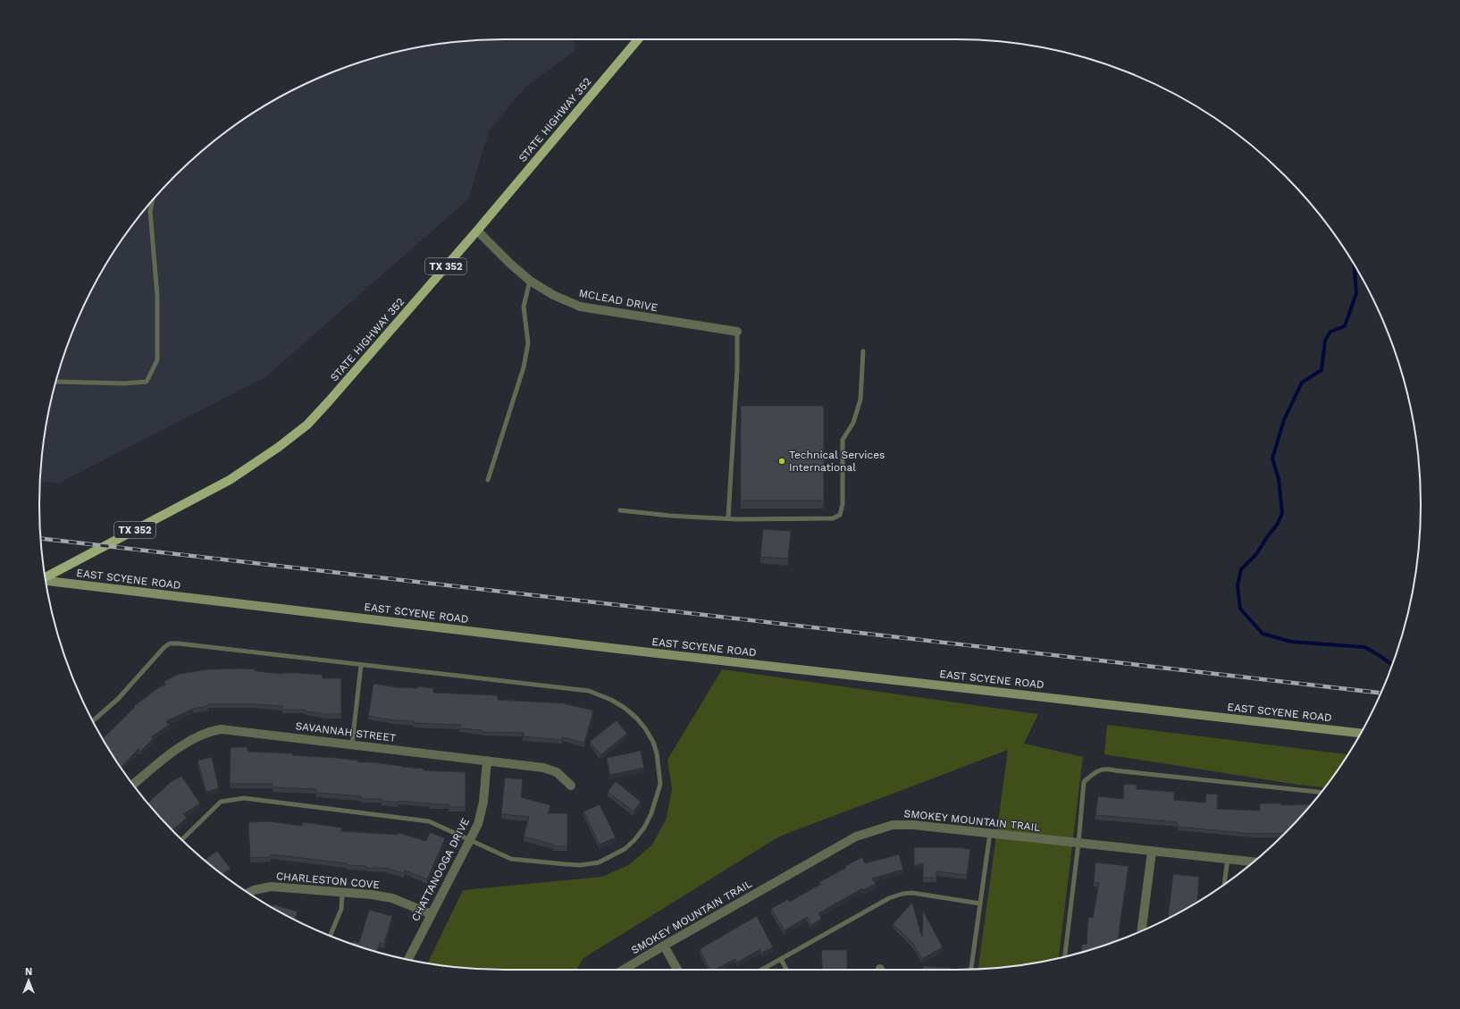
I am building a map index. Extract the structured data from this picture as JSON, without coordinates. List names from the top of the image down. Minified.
{"streets":{"main road":["STATE HIGHWAY 352","TX 352"],"street":["MCLEAD DRIVE","EAST SCYENE ROAD","SAVANNAH STREET","SMOKEY MOUNTAIN TRAIL","CHATTANOOGA DRIVE","CHARLESTON COVE"]},"crossings":[["STATE HIGHWAY 352","MCLEAD DRIVE"],["SAVANNAH STREET","CHATTANOOGA DRIVE"],["CHATTANOOGA DRIVE","CHARLESTON COVE"]],"places":["Technical Services International"],"north":"top"}
